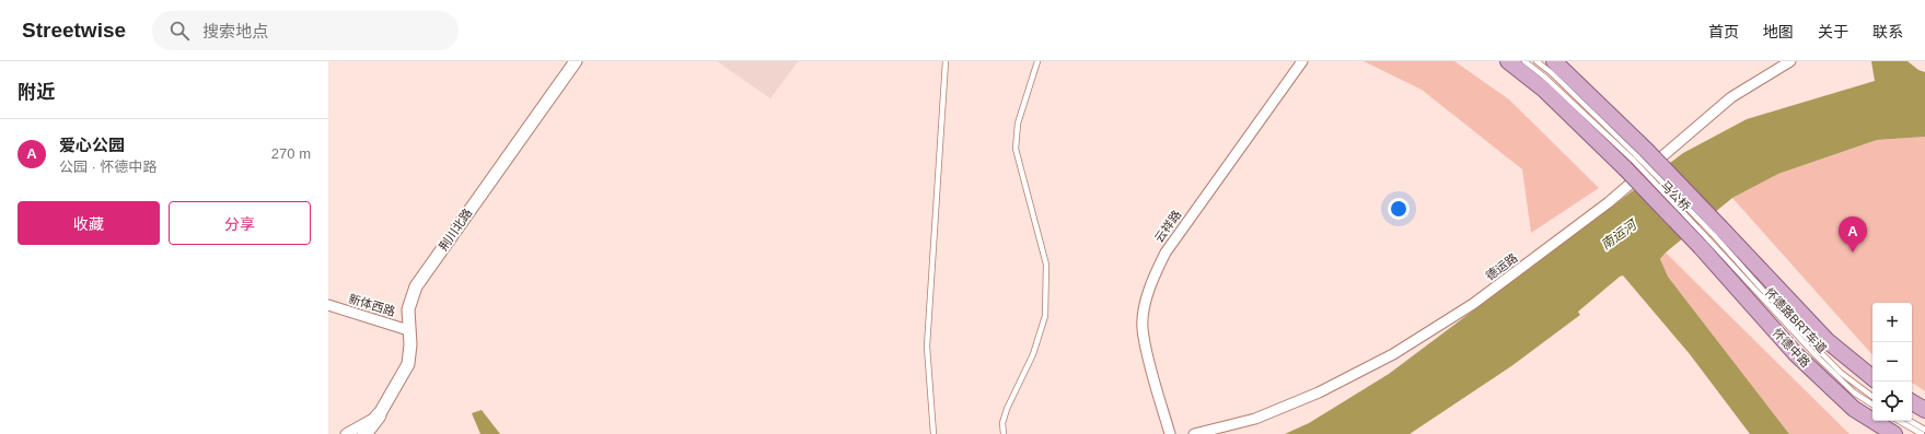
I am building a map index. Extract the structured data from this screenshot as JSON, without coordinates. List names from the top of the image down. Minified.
{"streets":{"main road":["马公桥","荆川北路","怀德中路"],"street":["云祥路","德运路","新体西路"],"lane":["怀德路BRT车道"]},"crossings":[["马公桥","怀德路BRT车道"],["马公桥","怀德中路"],["荆川北路","新体西路"],["怀德路BRT车道","怀德中路"]],"water":["南运河"],"page":{"header":"Streetwise","search":"搜索地点","nav":["首页","地图","关于","联系"],"heading":"附近","list":[{"mark":"A","name":"爱心公园","note":"公园 · 怀德中路","value":"270 m"}],"buttons":["收藏","分享"],"pins":"A","map_buttons":["+","−"]}}
